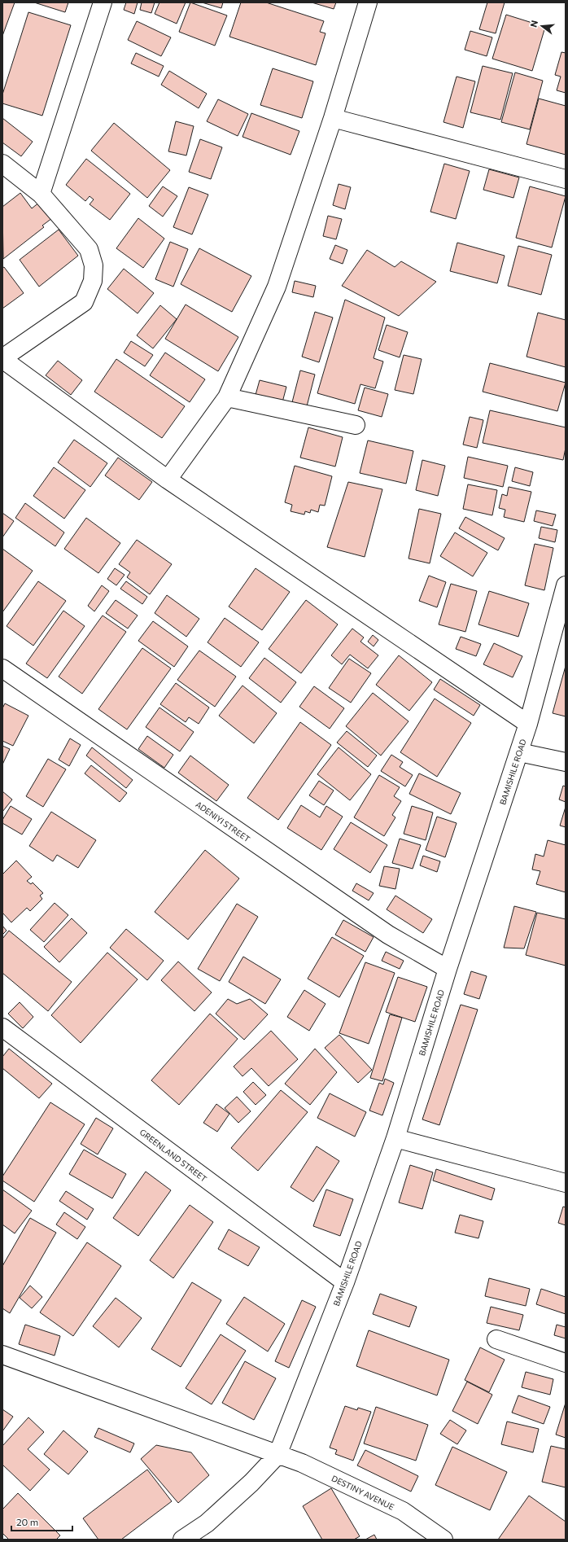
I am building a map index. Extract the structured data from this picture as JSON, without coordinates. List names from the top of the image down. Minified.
{"streets":{"street":["BAMISHILE ROAD","ADENIYI STREET","GREENLAND STREET","DESTINY AVENUE"]},"crossings":[["BAMISHILE ROAD","ADENIYI STREET"],["BAMISHILE ROAD","GREENLAND STREET"],["BAMISHILE ROAD","DESTINY AVENUE"]],"scale_bar":"20 m","north":"left"}
